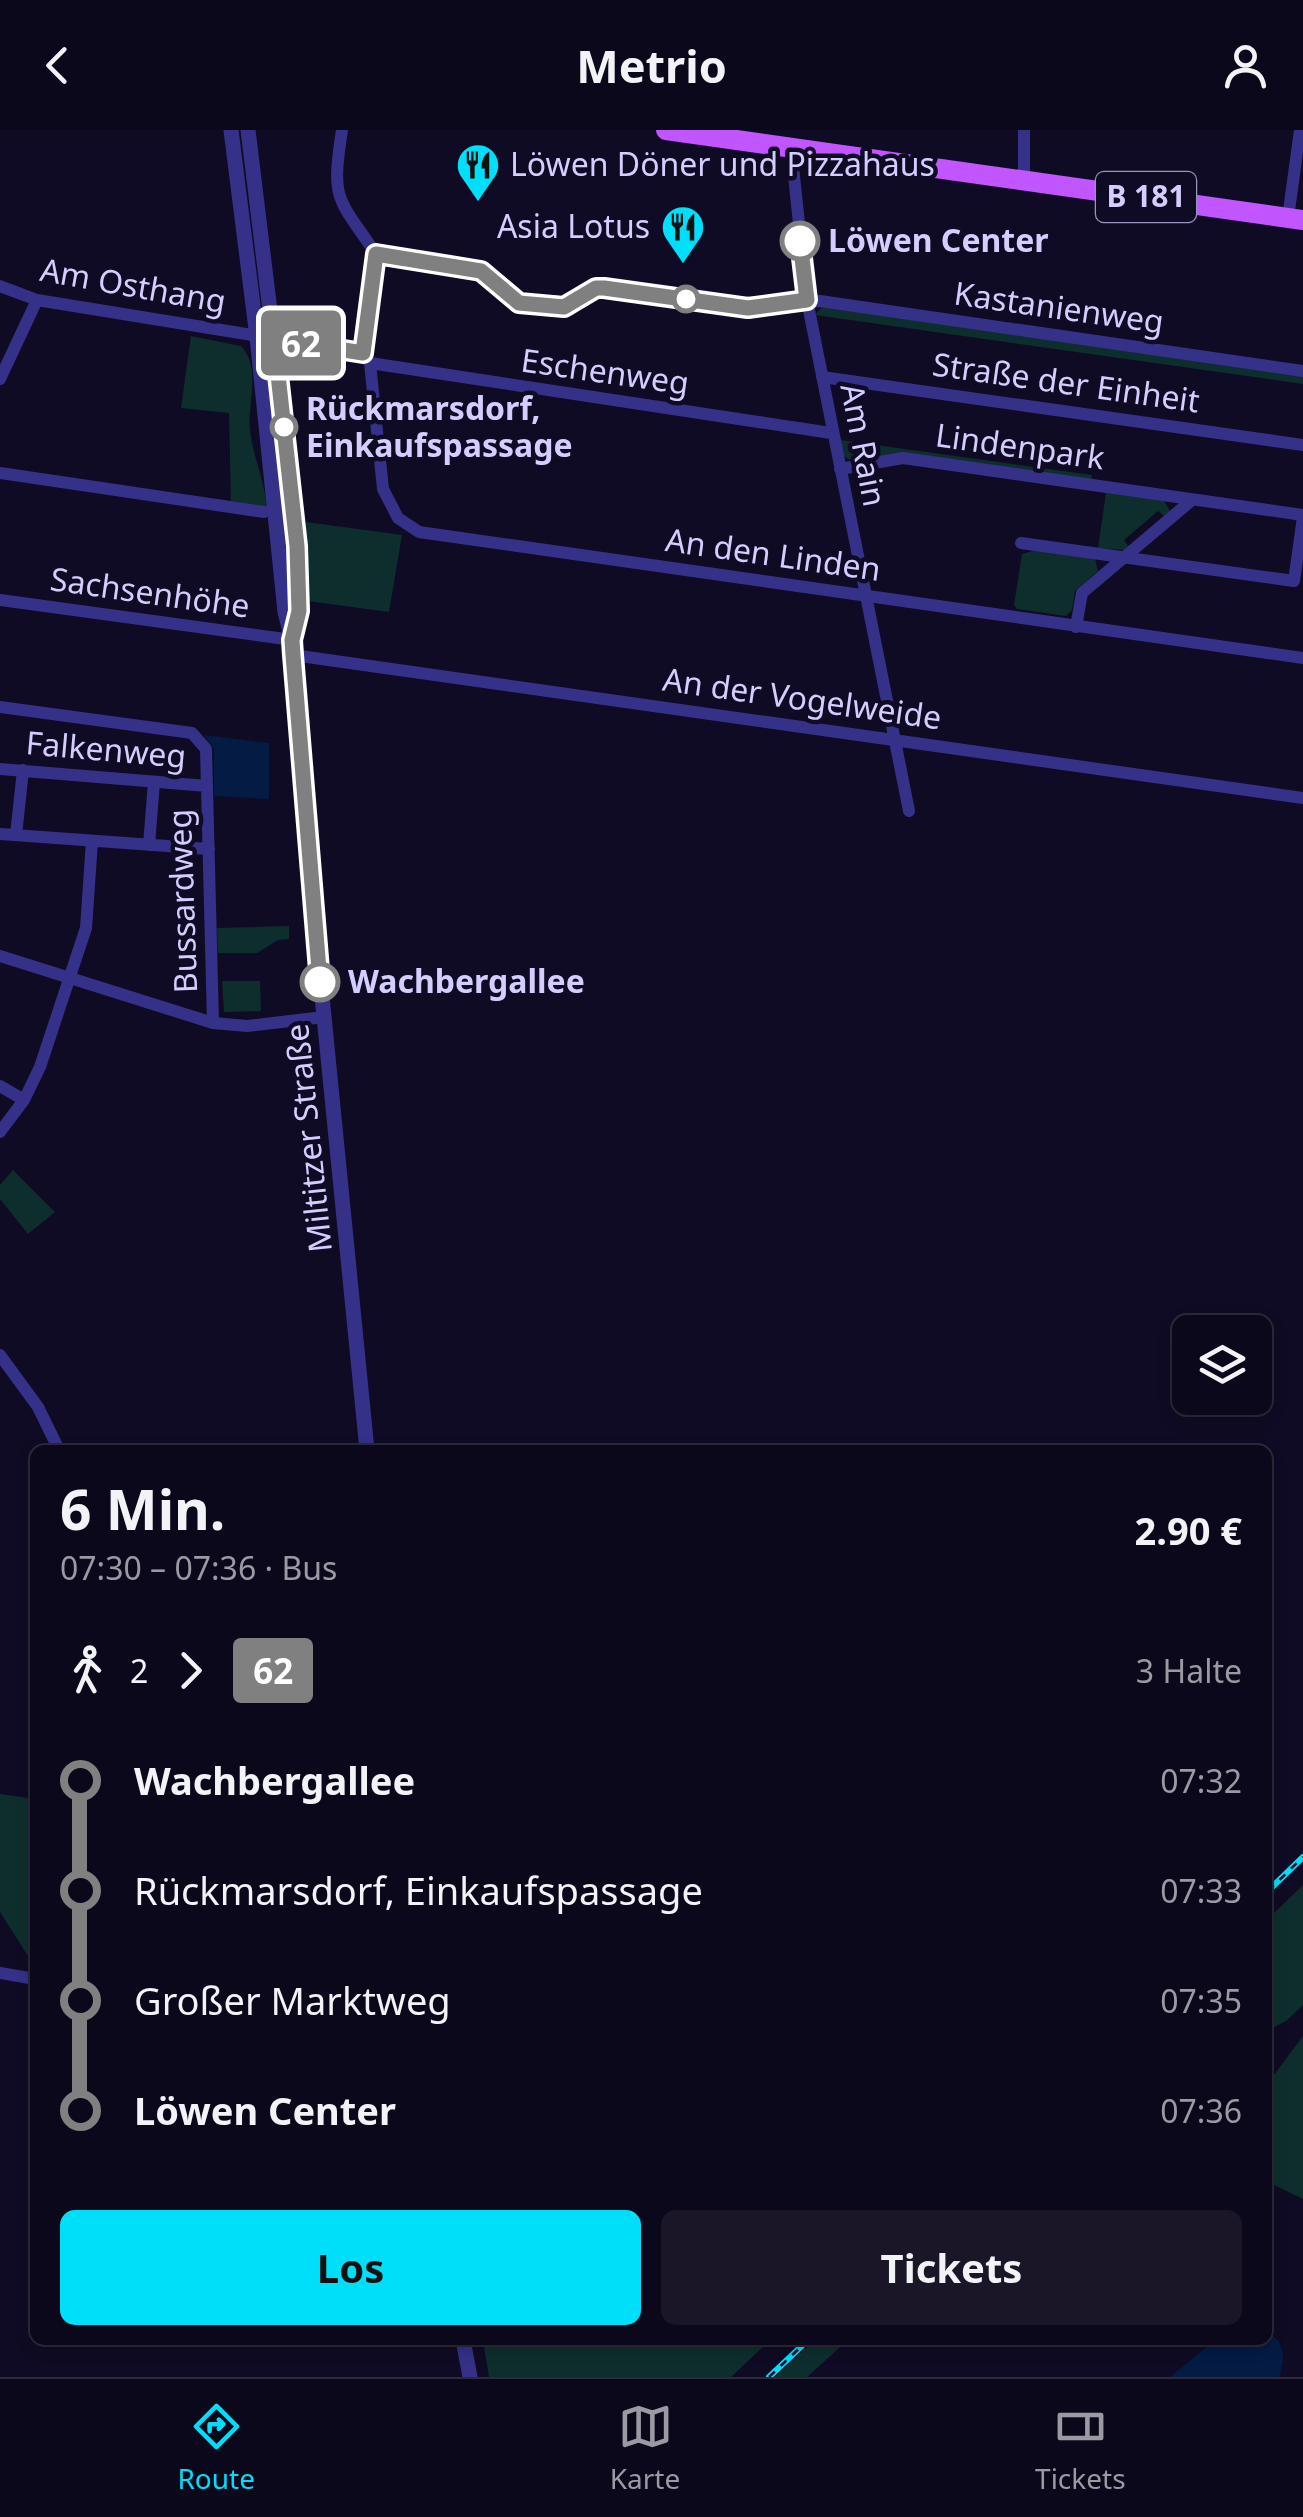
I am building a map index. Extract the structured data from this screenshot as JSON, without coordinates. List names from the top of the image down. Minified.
{"streets":{"main road":["B 181"],"street":["Am Osthang","Kastanienweg","Eschenweg","Straße der Einheit","Am Rain","Lindenpark","An den Linden","Sachsenhöhe","An der Vogelweide","Falkenweg","Bussardweg","Miltitzer Straße"]},"crossings":[["B 181","Am Rain"],["Am Osthang","Eschenweg"],["Am Osthang","An den Linden"],["Am Osthang","Miltitzer Straße"],["Kastanienweg","Am Rain"],["Kastanienweg","An den Linden"],["Eschenweg","Am Rain"],["Eschenweg","An den Linden"],["Straße der Einheit","Am Rain"],["Am Rain","Lindenpark"],["Am Rain","An den Linden"],["Am Rain","An der Vogelweide"],["Sachsenhöhe","An der Vogelweide"],["Sachsenhöhe","Miltitzer Straße"],["An der Vogelweide","Miltitzer Straße"],["Falkenweg","Bussardweg"],["Bussardweg","Miltitzer Straße"]],"places":{"restaurant":["Löwen Döner und Pizzahaus","Asia Lotus"],"other":["Löwen Center","Rückmarsdorf, Einkaufspassage","Wachbergallee"]},"lines":["bus line 62"],"page":{"header":"Metrio","on_map":"62","heading":["6 Min.","07:30 – 07:36 · Bus","2.90 €"],"legs":["2","62","3 Halte"],"list":[{"name":"Wachbergallee","value":"07:32"},{"name":"Rückmarsdorf, Einkaufspassage","value":"07:33"},{"name":"Großer Marktweg","value":"07:35"},{"name":"Löwen Center","value":"07:36"}],"buttons":["Los","Tickets"],"tabs":["Route","Karte","Tickets"]}}
